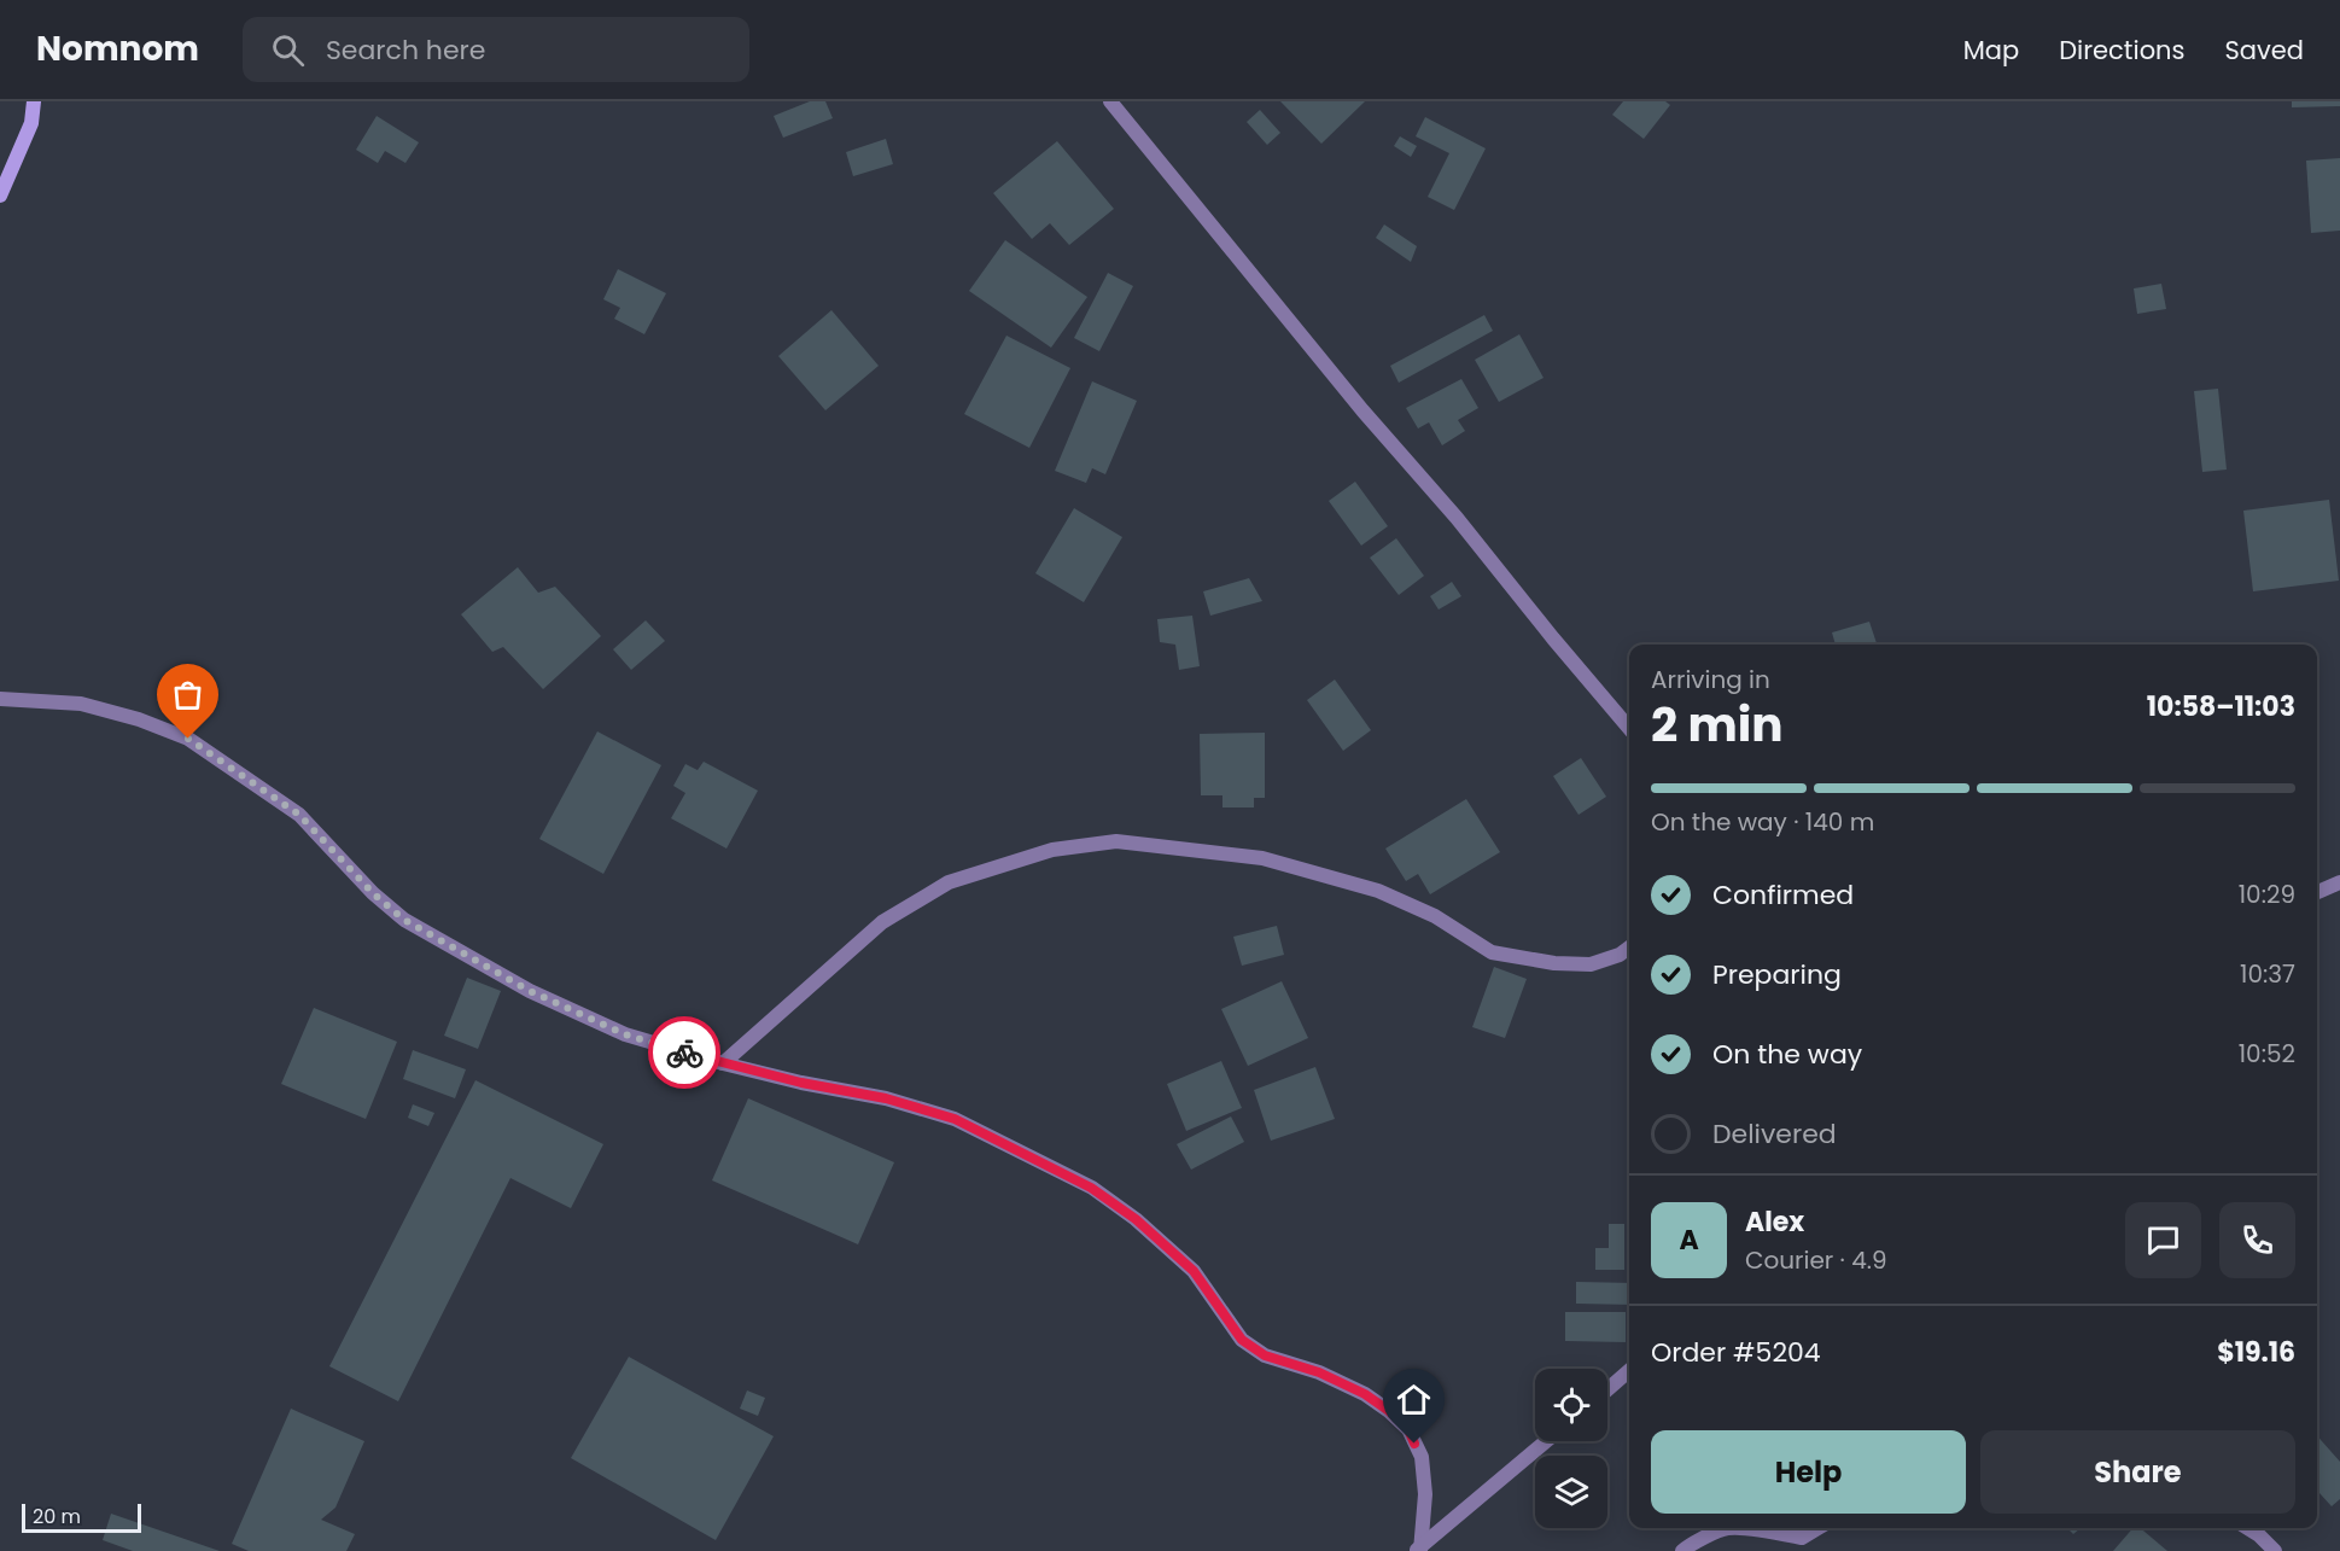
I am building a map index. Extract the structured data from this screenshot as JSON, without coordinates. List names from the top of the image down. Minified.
{"scale_bar":"20 m","page":{"header":"Nomnom","search":"Search here","nav":["Map","Directions","Saved"],"heading":["2 min","Arriving in","10:58–11:03"],"panel":["Alex","Courier · 4.9","Order #5204","$19.16"],"bar":"On the way · 140 m","list":[["Confirmed","10:29"],["Preparing","10:37"],["On the way","10:52"],"Delivered"],"round":"A","buttons":["Help","Share"],"scale":"20 m"}}
